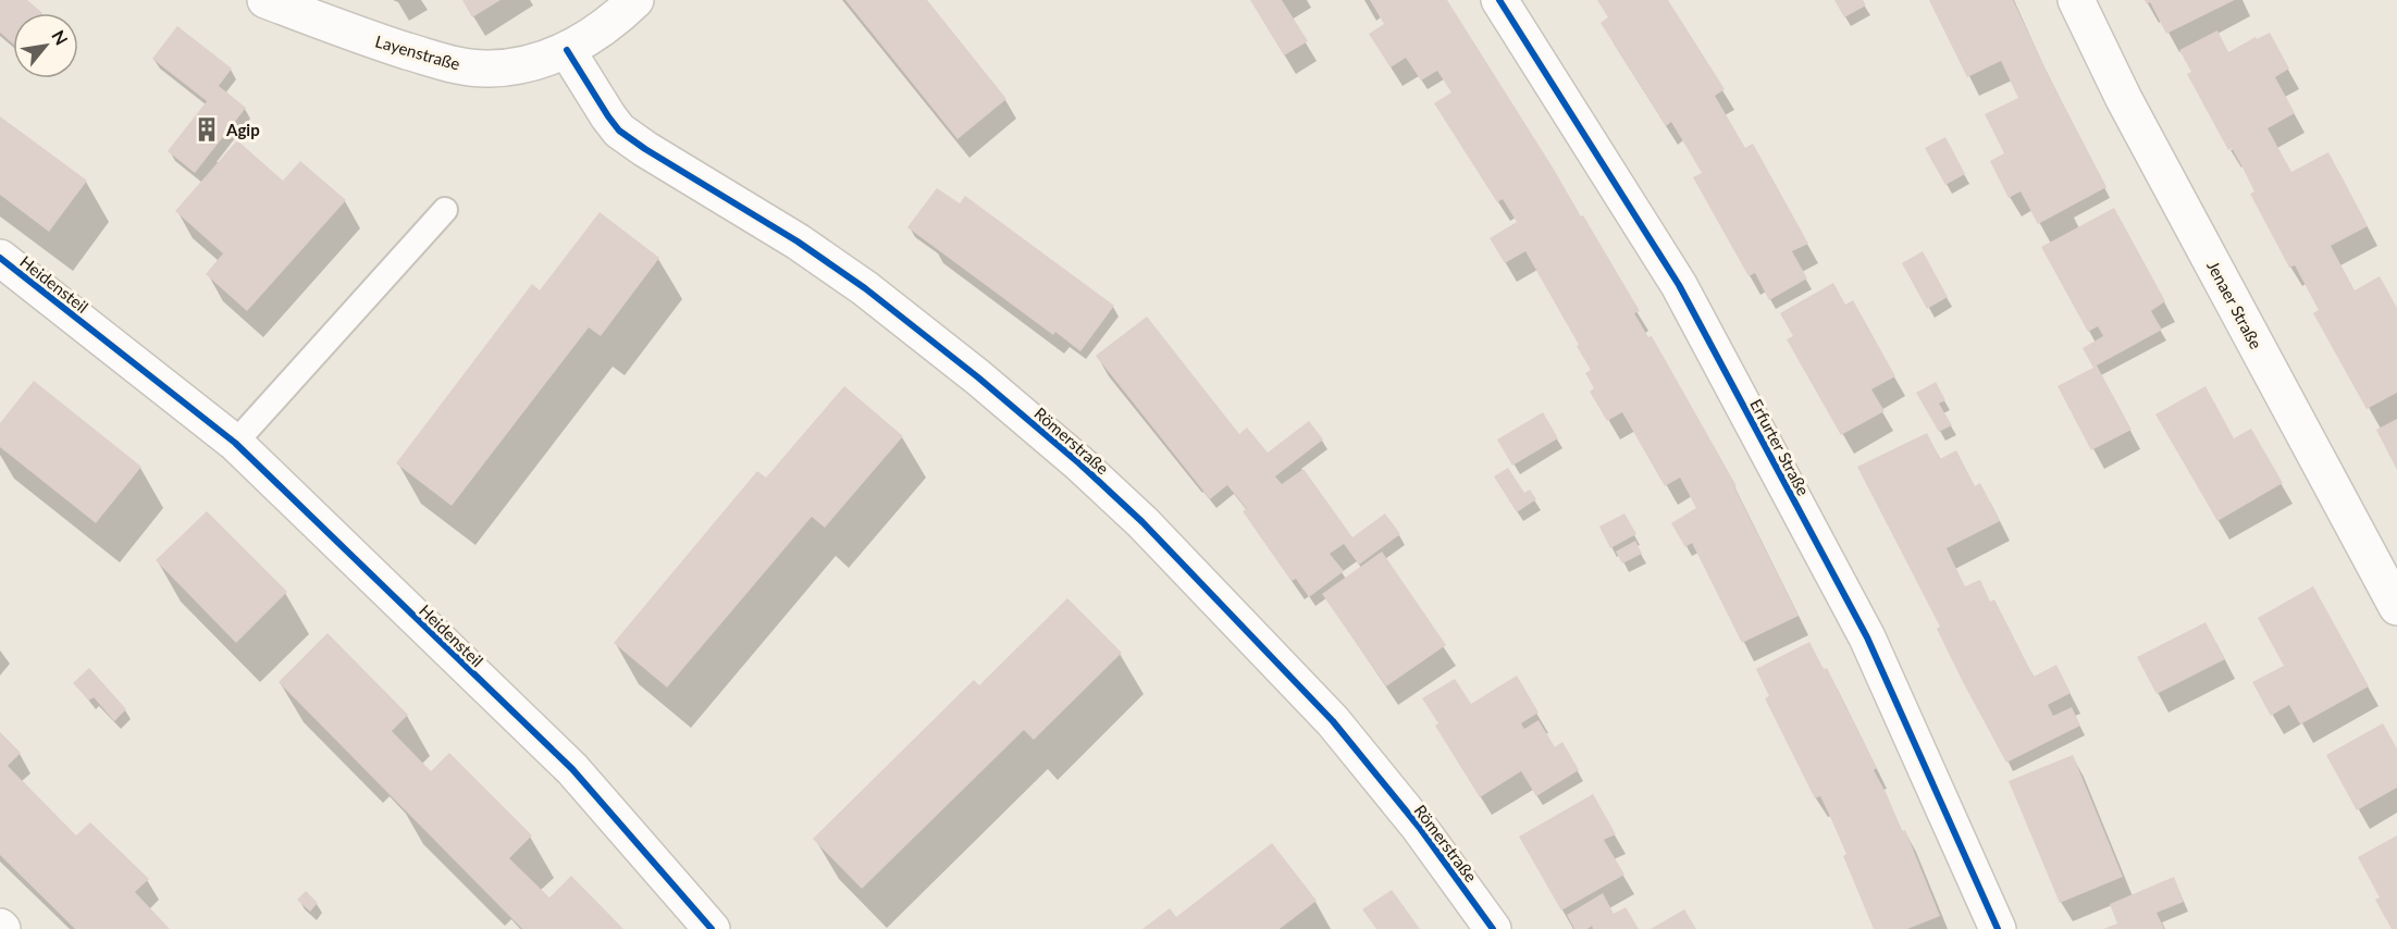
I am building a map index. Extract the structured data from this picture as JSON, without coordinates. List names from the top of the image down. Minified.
{"streets":{"street":["Layenstraße","Heidensteil","Jenaer Straße","Römerstraße","Erfurter Straße"]},"crossings":[["Layenstraße","Römerstraße"]],"places":{"building":["Agip"]},"north":"top right"}
